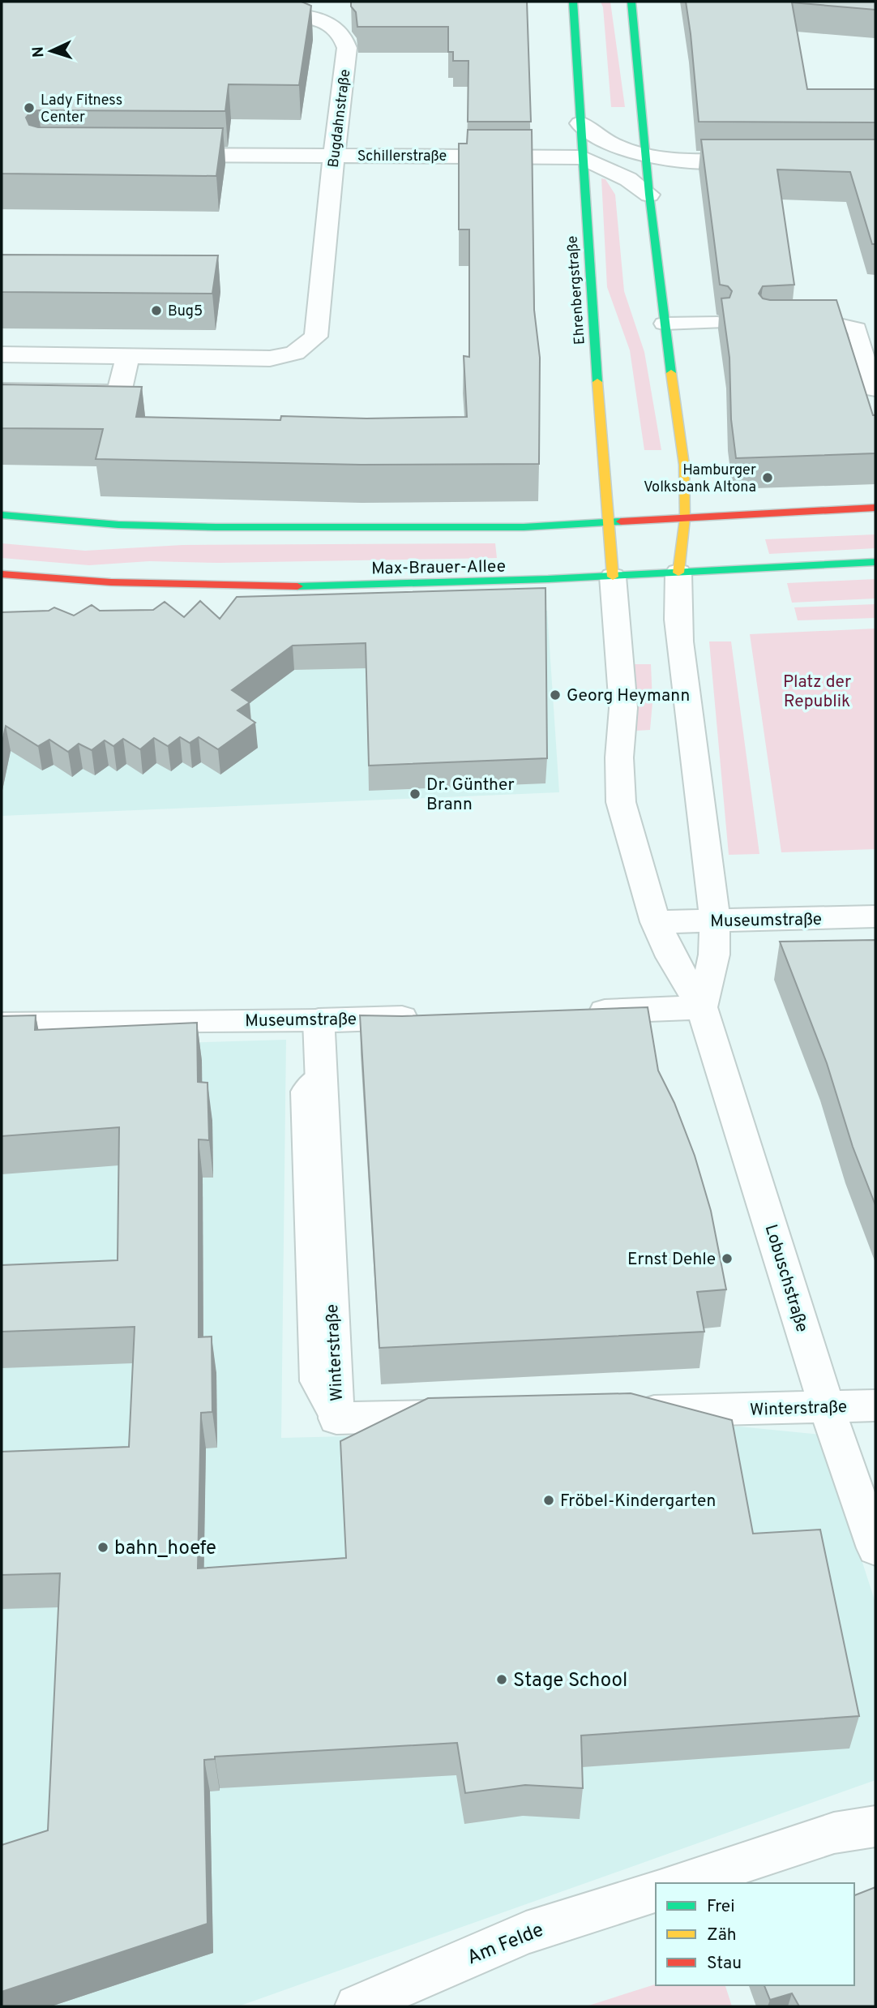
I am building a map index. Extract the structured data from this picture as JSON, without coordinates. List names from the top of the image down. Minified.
{"streets":{"street":["Bugdahnstraße","Schillerstraße","Ehrenbergstraße","Max-Brauer-Allee","Museumstraße","Lobuschstraße","Winterstraße","Am Felde"]},"crossings":[["Bugdahnstraße","Schillerstraße"],["Schillerstraße","Ehrenbergstraße"],["Ehrenbergstraße","Max-Brauer-Allee"],["Museumstraße","Winterstraße"],["Lobuschstraße","Winterstraße"]],"parks":["Platz der Republik"],"places":["Lady Fitness Center","Bug5","Hamburger Volksbank Altona","Georg Heymann","Dr. Günther Brann","Ernst Dehle","Fröbel-Kindergarten","bahn_hoefe","Stage School"],"legend":["Frei","Zäh","Stau"],"north":"left"}
